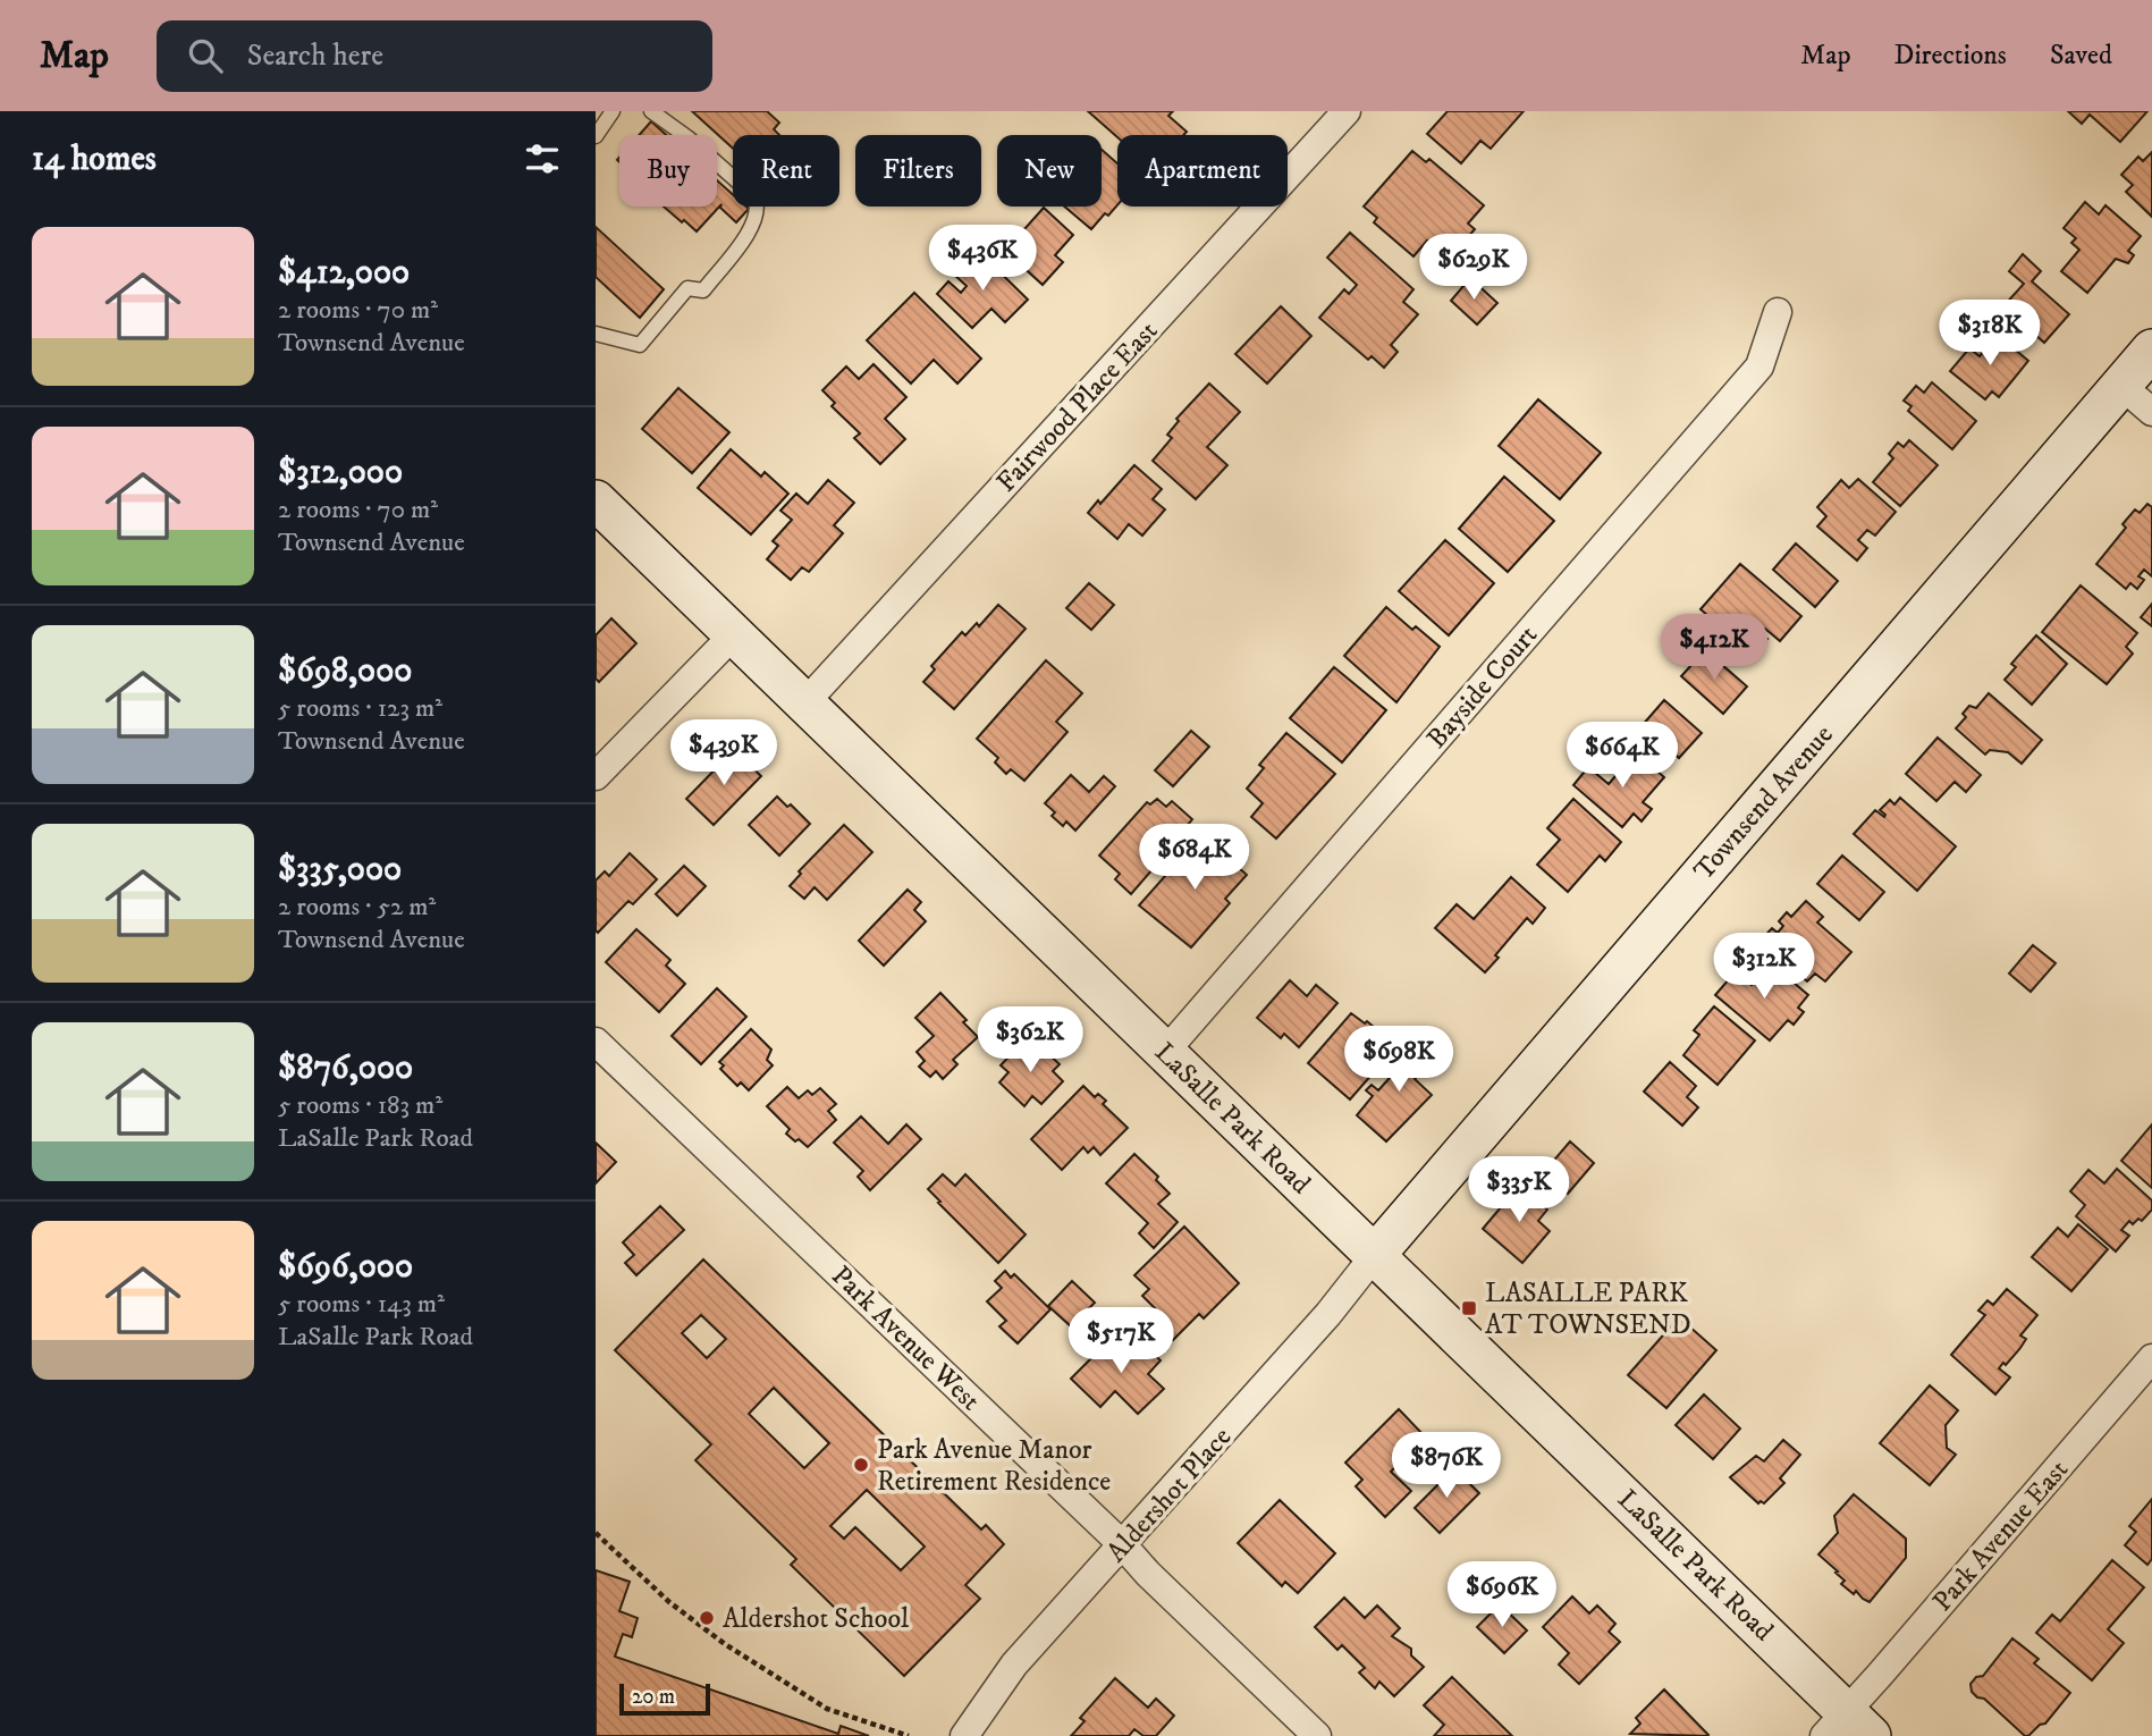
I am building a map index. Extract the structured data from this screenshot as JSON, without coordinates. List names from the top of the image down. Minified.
{"streets":{"main road":["Townsend Avenue","LaSalle Park Road"],"street":["Fairwood Place East","Bayside Court","Park Avenue West","Aldershot Place","Park Avenue East"]},"crossings":[["Fairwood Place East","LaSalle Park Road"],["Bayside Court","LaSalle Park Road"],["Townsend Avenue","LaSalle Park Road"],["Townsend Avenue","Aldershot Place"],["LaSalle Park Road","Aldershot Place"],["LaSalle Park Road","Park Avenue East"],["Park Avenue West","Aldershot Place"]],"places":{"transit":["LASALLE PARK AT TOWNSEND"],"other":["Park Avenue Manor Retirement Residence","Aldershot School"]},"scale_bar":"20 m","page":{"header":"Map","search":"Search here","nav":["Map","Directions","Saved"],"heading":"14 homes","chip":["Buy","Rent","Filters","New","Apartment"],"list":[{"name":"$412,000","note":"2 rooms · 70 m² · Townsend Avenue"},{"name":"$312,000","note":"2 rooms · 70 m² · Townsend Avenue"},{"name":"$698,000","note":"5 rooms · 123 m² · Townsend Avenue"},{"name":"$335,000","note":"2 rooms · 52 m² · Townsend Avenue"},{"name":"$876,000","note":"5 rooms · 183 m² · LaSalle Park Road"},{"name":"$696,000","note":"5 rooms · 143 m² · LaSalle Park Road"}],"price":["$436K","$629K","$318K","$412K","$439K","$664K","$684K","$312K","$362K","$698K","$335K","$517K","$876K","$696K"],"scale":"20 m"}}
